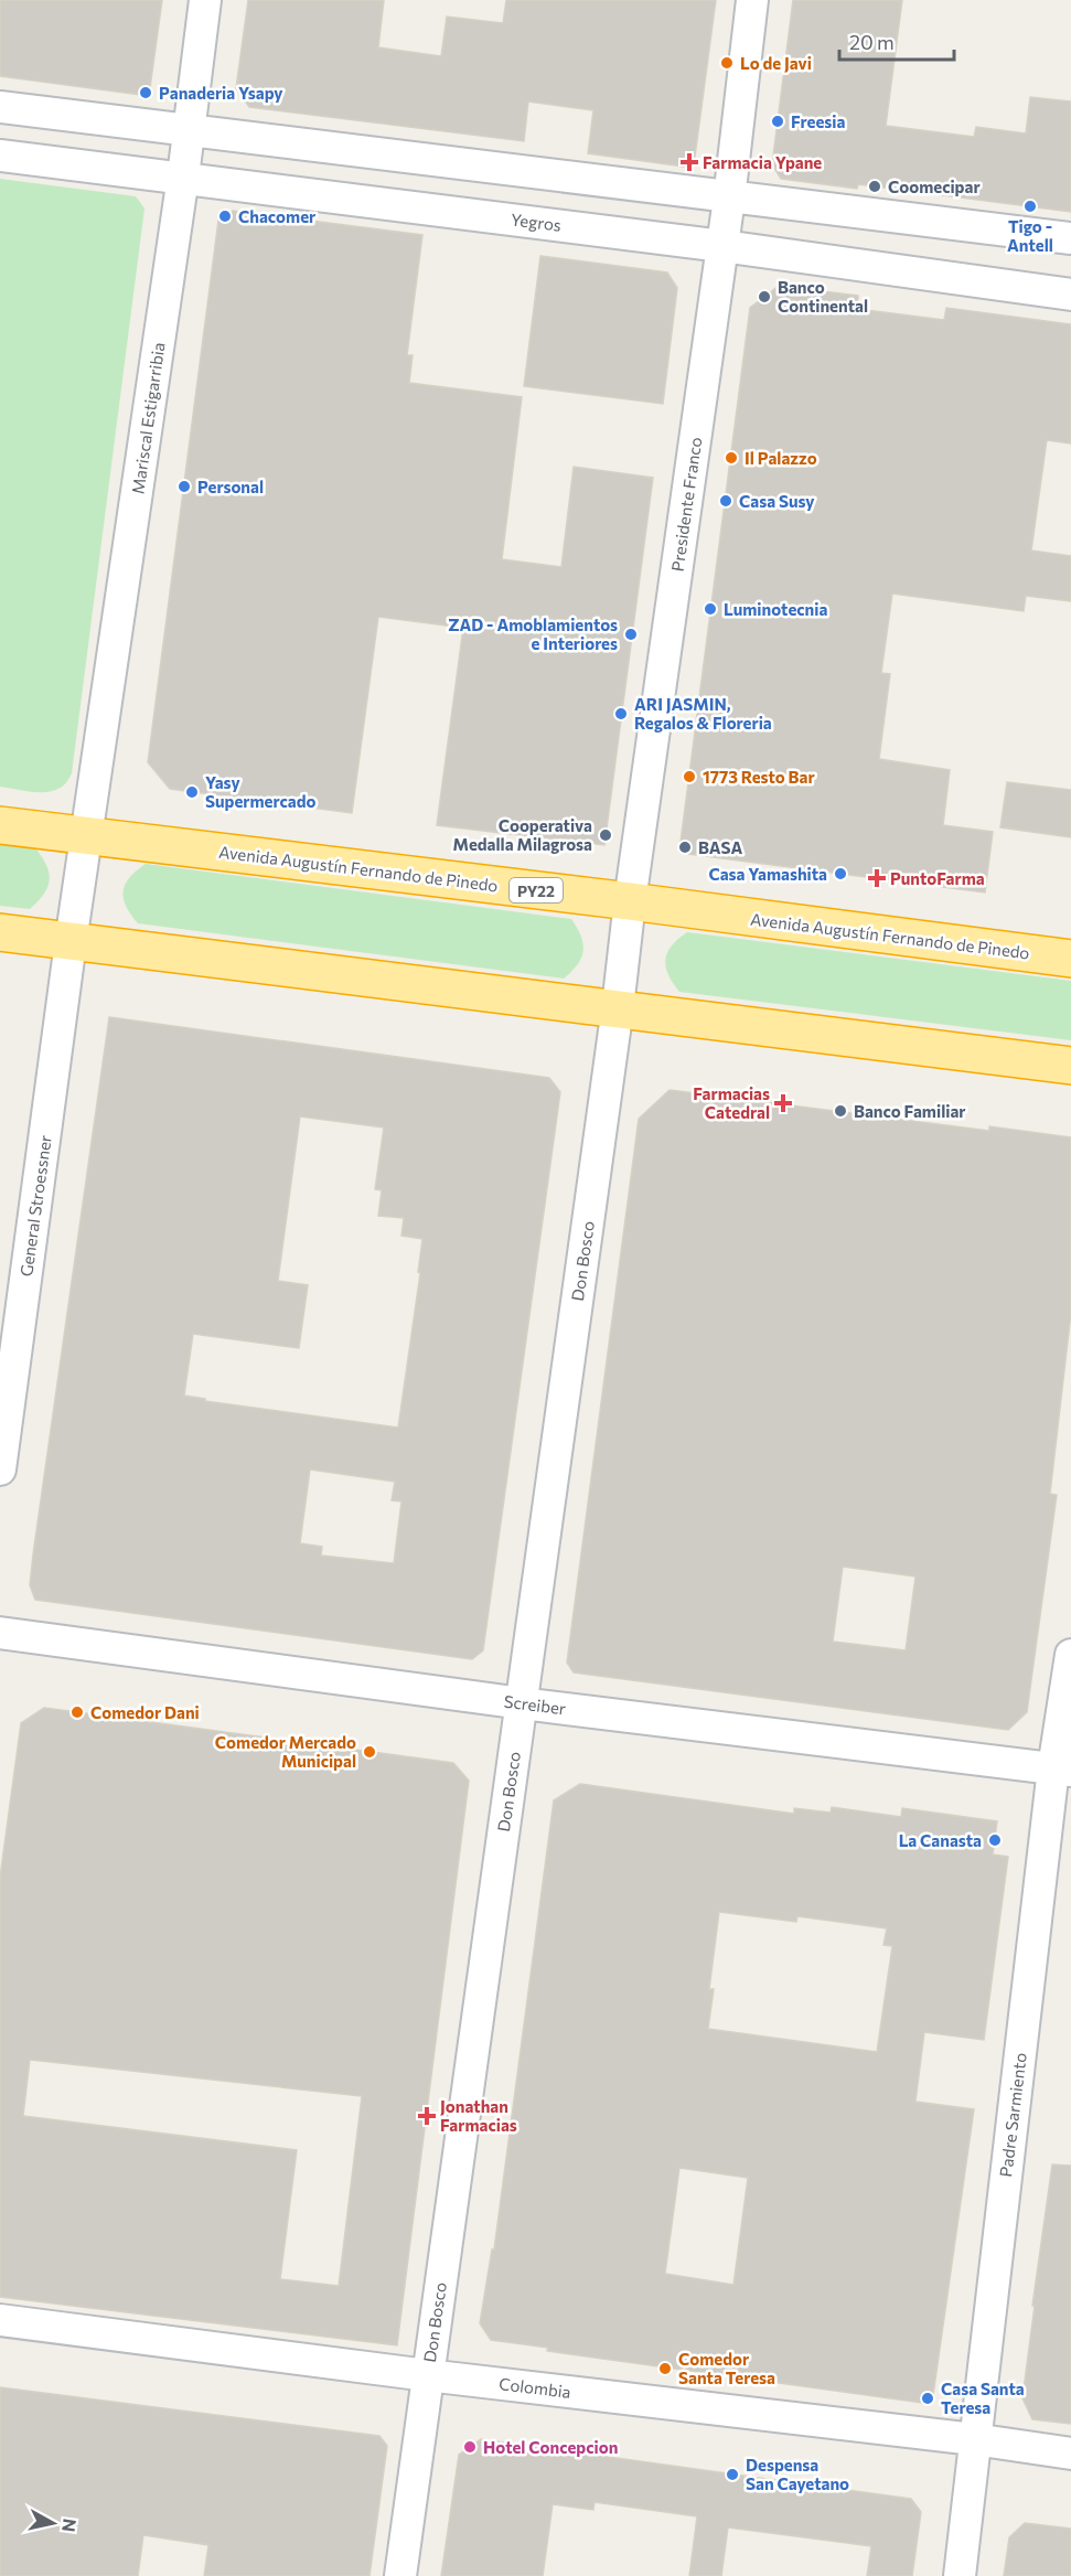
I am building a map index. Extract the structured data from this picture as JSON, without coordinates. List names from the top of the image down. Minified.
{"streets":{"highway":["Avenida Augustín Fernando de Pinedo","PY22"],"street":["Yegros","Mariscal Estigarribia","Presidente Franco","General Stroessner","Don Bosco","Screiber","Padre Sarmiento","Colombia"]},"crossings":[["Yegros","Mariscal Estigarribia"],["Yegros","Presidente Franco"],["Mariscal Estigarribia","Avenida Augustín Fernando de Pinedo"],["Mariscal Estigarribia","General Stroessner"],["Presidente Franco","Avenida Augustín Fernando de Pinedo"],["Presidente Franco","Don Bosco"],["Don Bosco","Screiber"],["Don Bosco","Colombia"],["Screiber","Padre Sarmiento"],["Padre Sarmiento","Colombia"]],"places":{"other":["Lo de Javi","Panaderia Ysapy","Freesia","Coomecipar","Tigo - Antell","Chacomer","Banco Continental","Il Palazzo","Personal","Casa Susy","Luminotecnia","ZAD - Amoblamientos e Interiores","ARI JASMIN, Regalos & Floreria","1773 Resto Bar","Yasy Supermercado","Cooperativa Medalla Milagrosa","BASA","Casa Yamashita","Banco Familiar","Comedor Dani","Comedor Mercado Municipal","La Canasta","Comedor Santa Teresa","Casa Santa Teresa","Hotel Concepcion","Despensa San Cayetano"],"health":["Farmacia Ypane","PuntoFarma","Farmacias Catedral","Jonathan Farmacias"]},"scale_bar":"20 m","north":"right"}
